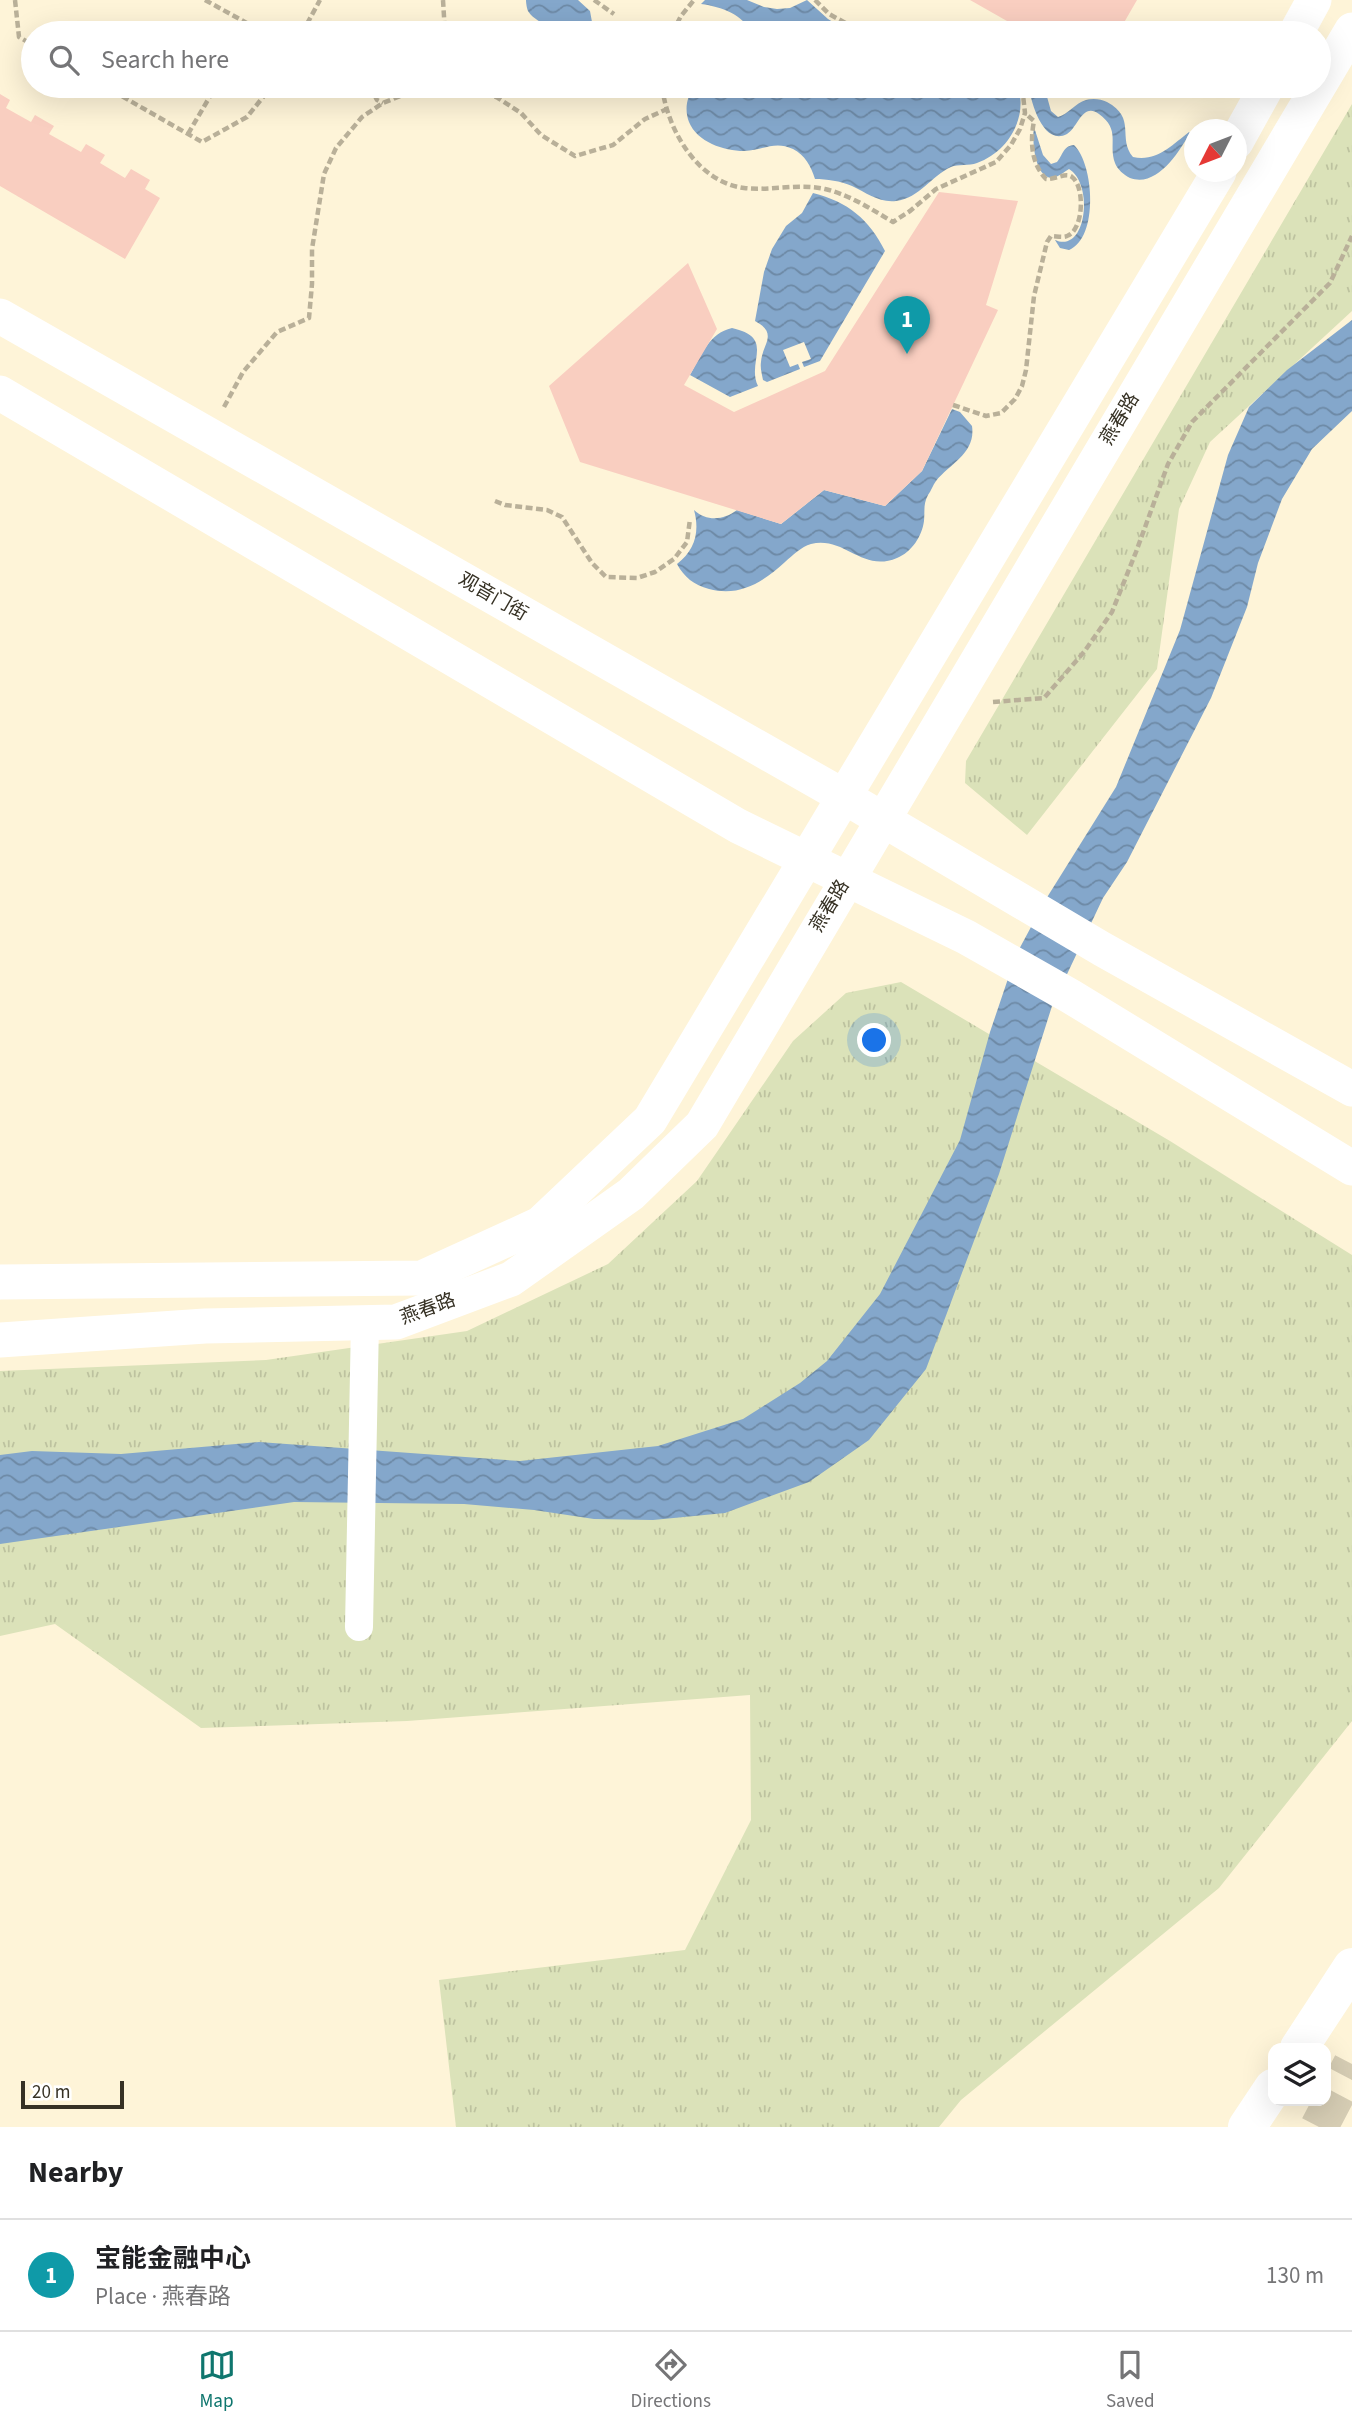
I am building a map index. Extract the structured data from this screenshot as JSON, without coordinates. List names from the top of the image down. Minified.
{"streets":{"street":["燕春路","观音门街"]},"crossings":[["燕春路","观音门街"]],"scale_bar":"20 m","north":"bottom left","page":{"search":"Search here","pins":"1","scale":"20 m","heading":"Nearby","list":[{"mark":"1","name":"宝能金融中心","note":"Place · 燕春路","value":"130 m"}],"nav":["Map","Directions","Saved"]}}
